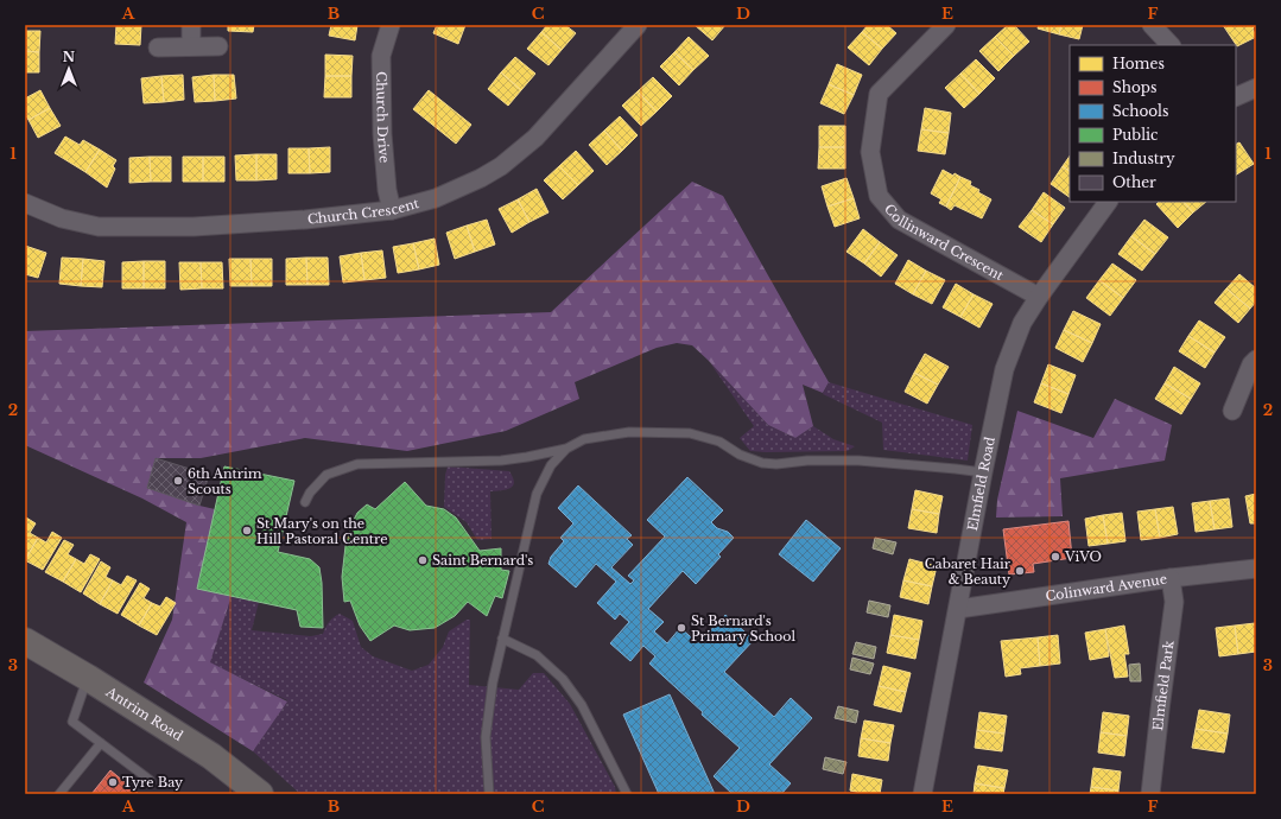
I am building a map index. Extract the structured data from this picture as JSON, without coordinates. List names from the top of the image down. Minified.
{"streets":{"main road":["Antrim Road"],"street":["Church Drive","Church Crescent","Collinward Crescent","Elmfield Road","Colinward Avenue","Elmfield Park"]},"crossings":[["Church Drive","Church Crescent"],["Collinward Crescent","Elmfield Road"],["Elmfield Road","Colinward Avenue"],["Colinward Avenue","Elmfield Park"]],"places":["6th Antrim Scouts","St Mary's on the Hill Pastoral Centre","ViVO","Saint Bernard's","Cabaret Hair & Beauty","St Bernard's Primary School","Tyre Bay"],"legend":["Homes","Shops","Schools","Public","Industry","Other"],"north":"top","grid":{"columns":["A","B","C","D","E","F"],"rows":["1","2","3"]}}
